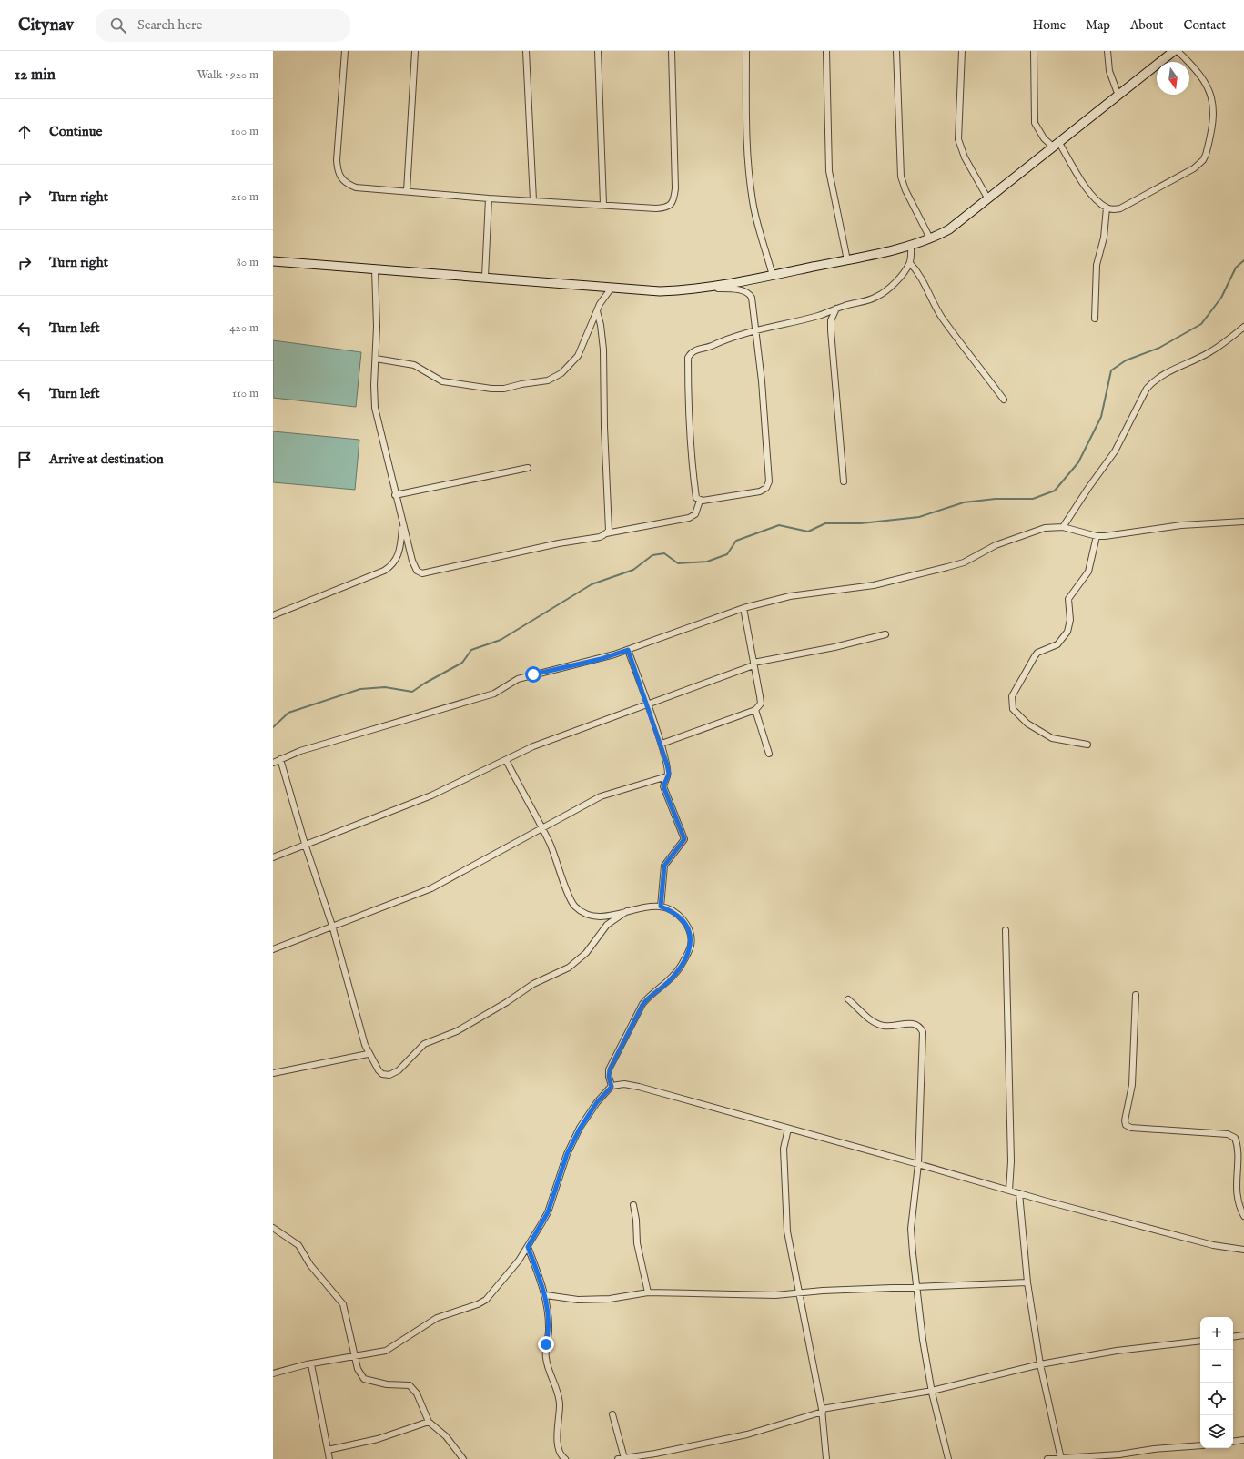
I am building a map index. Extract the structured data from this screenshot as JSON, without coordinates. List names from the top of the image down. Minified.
{"north":"bottom","page":{"header":"Citynav","search":"Search here","nav":["Home","Map","About","Contact"],"heading":["12 min","Walk · 920 m"],"list":[["Continue","100 m"],["Turn right","210 m"],["Turn right","80 m"],["Turn left","420 m"],["Turn left","110 m"],"Arrive at destination"],"map_buttons":["+","−"]}}
